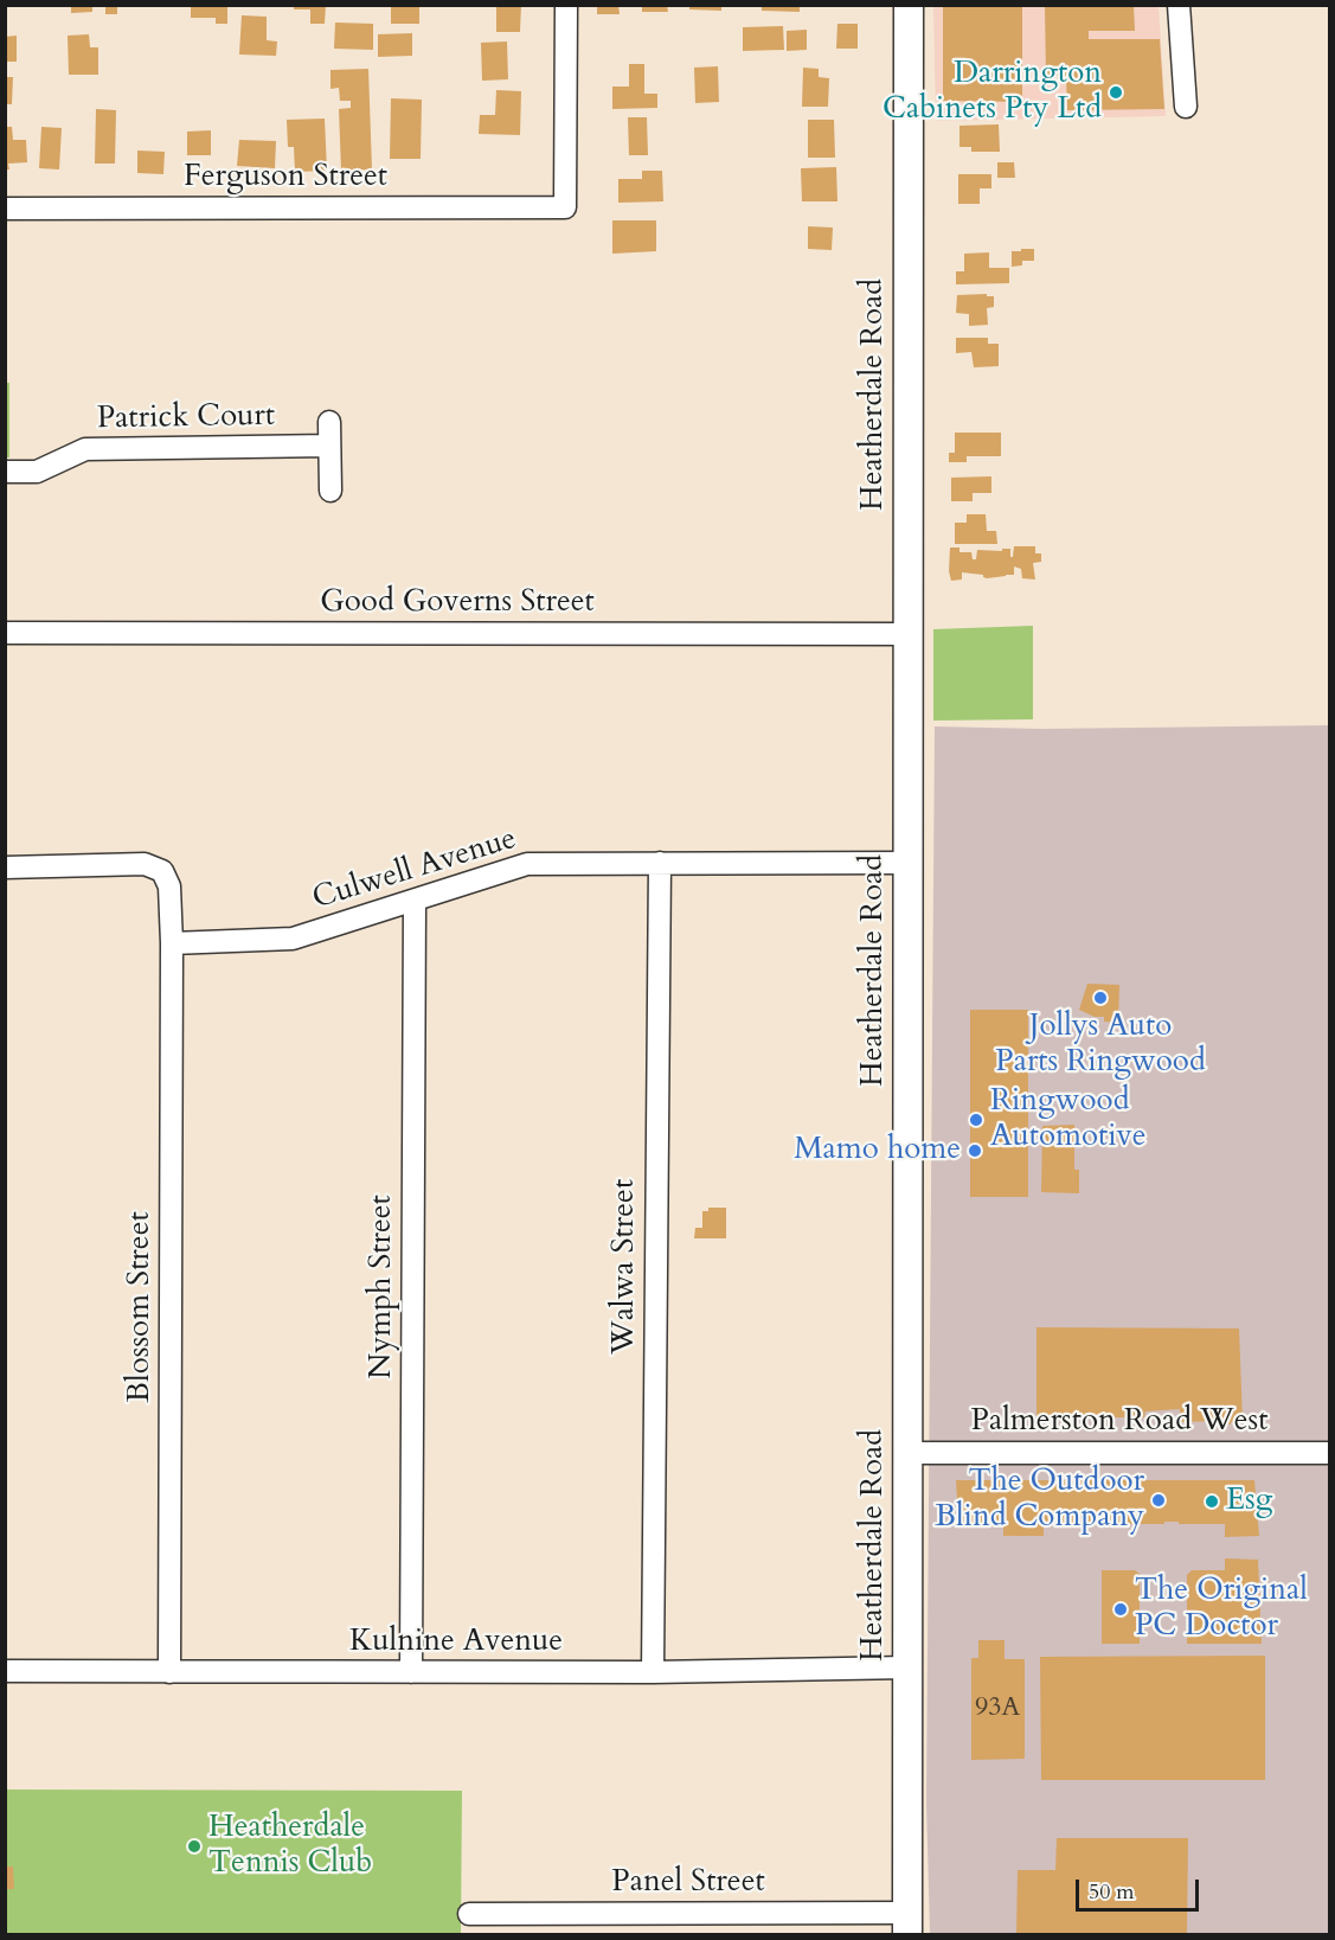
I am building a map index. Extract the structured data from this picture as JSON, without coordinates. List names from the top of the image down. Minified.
{"streets":{"main road":["Heatherdale Road"],"street":["Ferguson Street","Patrick Court","Good Governs Street","Culwell Avenue","Walwa Street","Nymph Street","Blossom Street","Palmerston Road West","Kulnine Avenue","Panel Street"]},"crossings":[["Heatherdale Road","Good Governs Street"],["Heatherdale Road","Culwell Avenue"],["Heatherdale Road","Palmerston Road West"],["Heatherdale Road","Kulnine Avenue"],["Heatherdale Road","Panel Street"],["Culwell Avenue","Walwa Street"],["Culwell Avenue","Nymph Street"],["Culwell Avenue","Blossom Street"],["Walwa Street","Kulnine Avenue"],["Nymph Street","Kulnine Avenue"],["Blossom Street","Kulnine Avenue"]],"places":["Darrington Cabinets Pty Ltd","Jollys Auto Parts Ringwood","Ringwood Automotive","Mamo home","The Outdoor Blind Company","Esg","The Original PC Doctor","Heatherdale Tennis Club"],"house_numbers":["93A"],"scale_bar":"50 m"}
